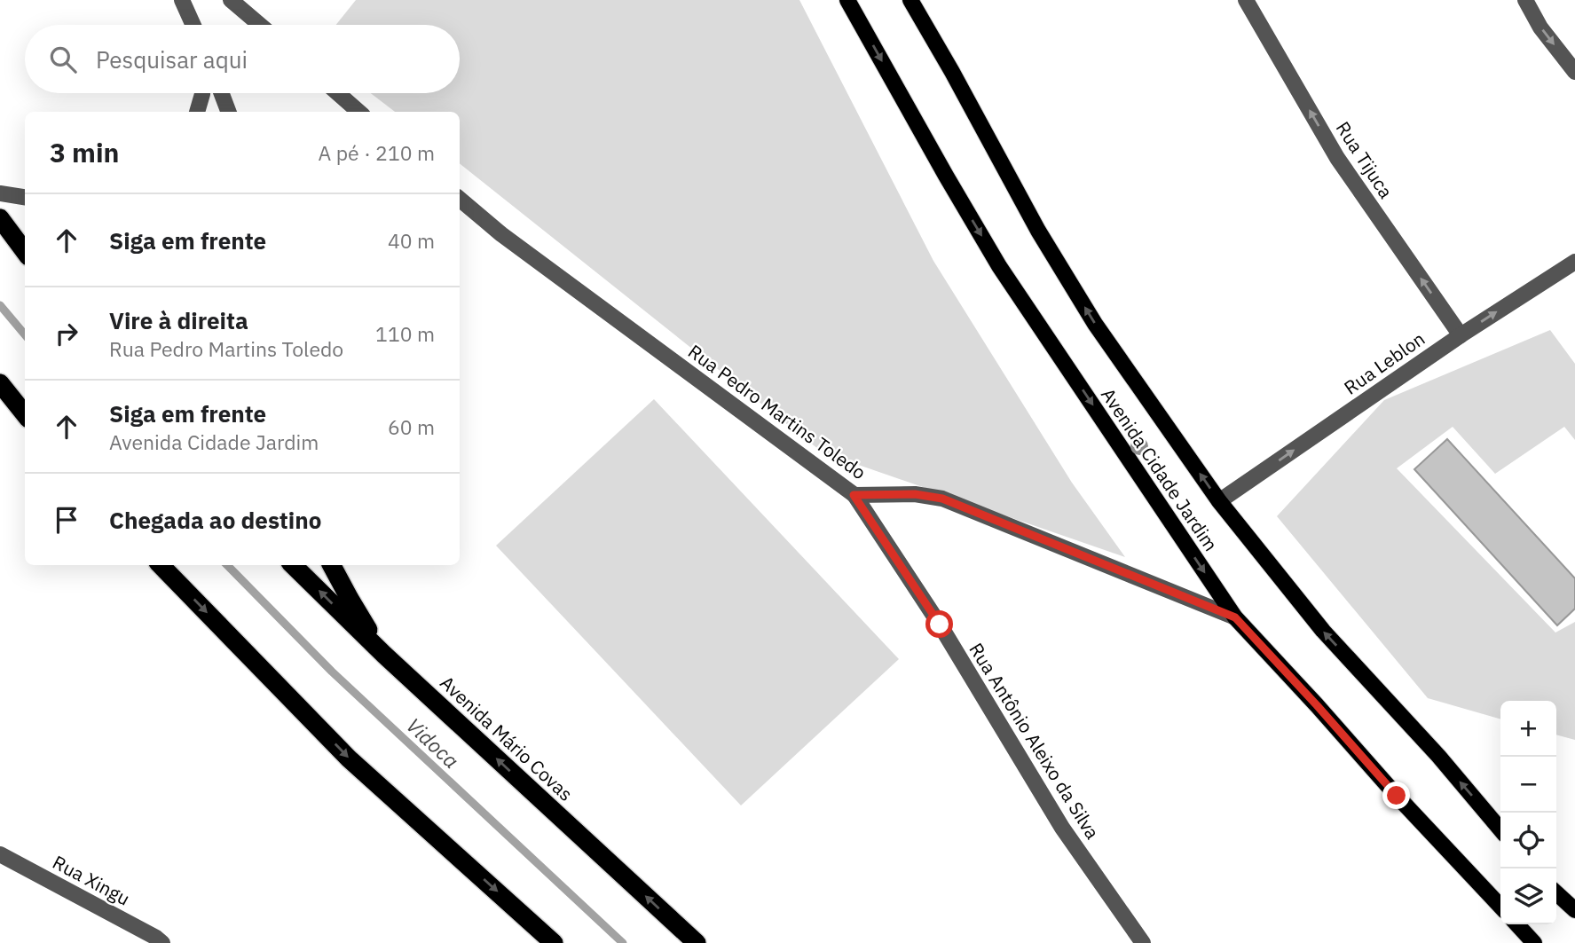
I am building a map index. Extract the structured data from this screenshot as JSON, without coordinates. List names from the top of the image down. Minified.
{"streets":{"highway":["Avenida Mário Covas"],"main road":["Avenida Cidade Jardim"],"street":["Rua Tijuca","Rua Leblon","Rua Pedro Martins Toledo","Rua Antônio Aleixo da Silva","Rua Xingu"]},"crossings":[["Rua Tijuca","Rua Leblon"],["Rua Leblon","Avenida Cidade Jardim"],["Rua Pedro Martins Toledo","Avenida Cidade Jardim"],["Rua Pedro Martins Toledo","Rua Antônio Aleixo da Silva"]],"one_way":["Rua Tijuca","Rua Leblon"],"water":["Vidoca"],"page":{"search":"Pesquisar aqui","heading":["3 min","A pé · 210 m"],"list":[["Siga em frente","40 m"],["Vire à direita","Rua Pedro Martins Toledo","110 m"],["Siga em frente","Avenida Cidade Jardim","60 m"],"Chegada ao destino"],"map_buttons":["+","−"]}}
